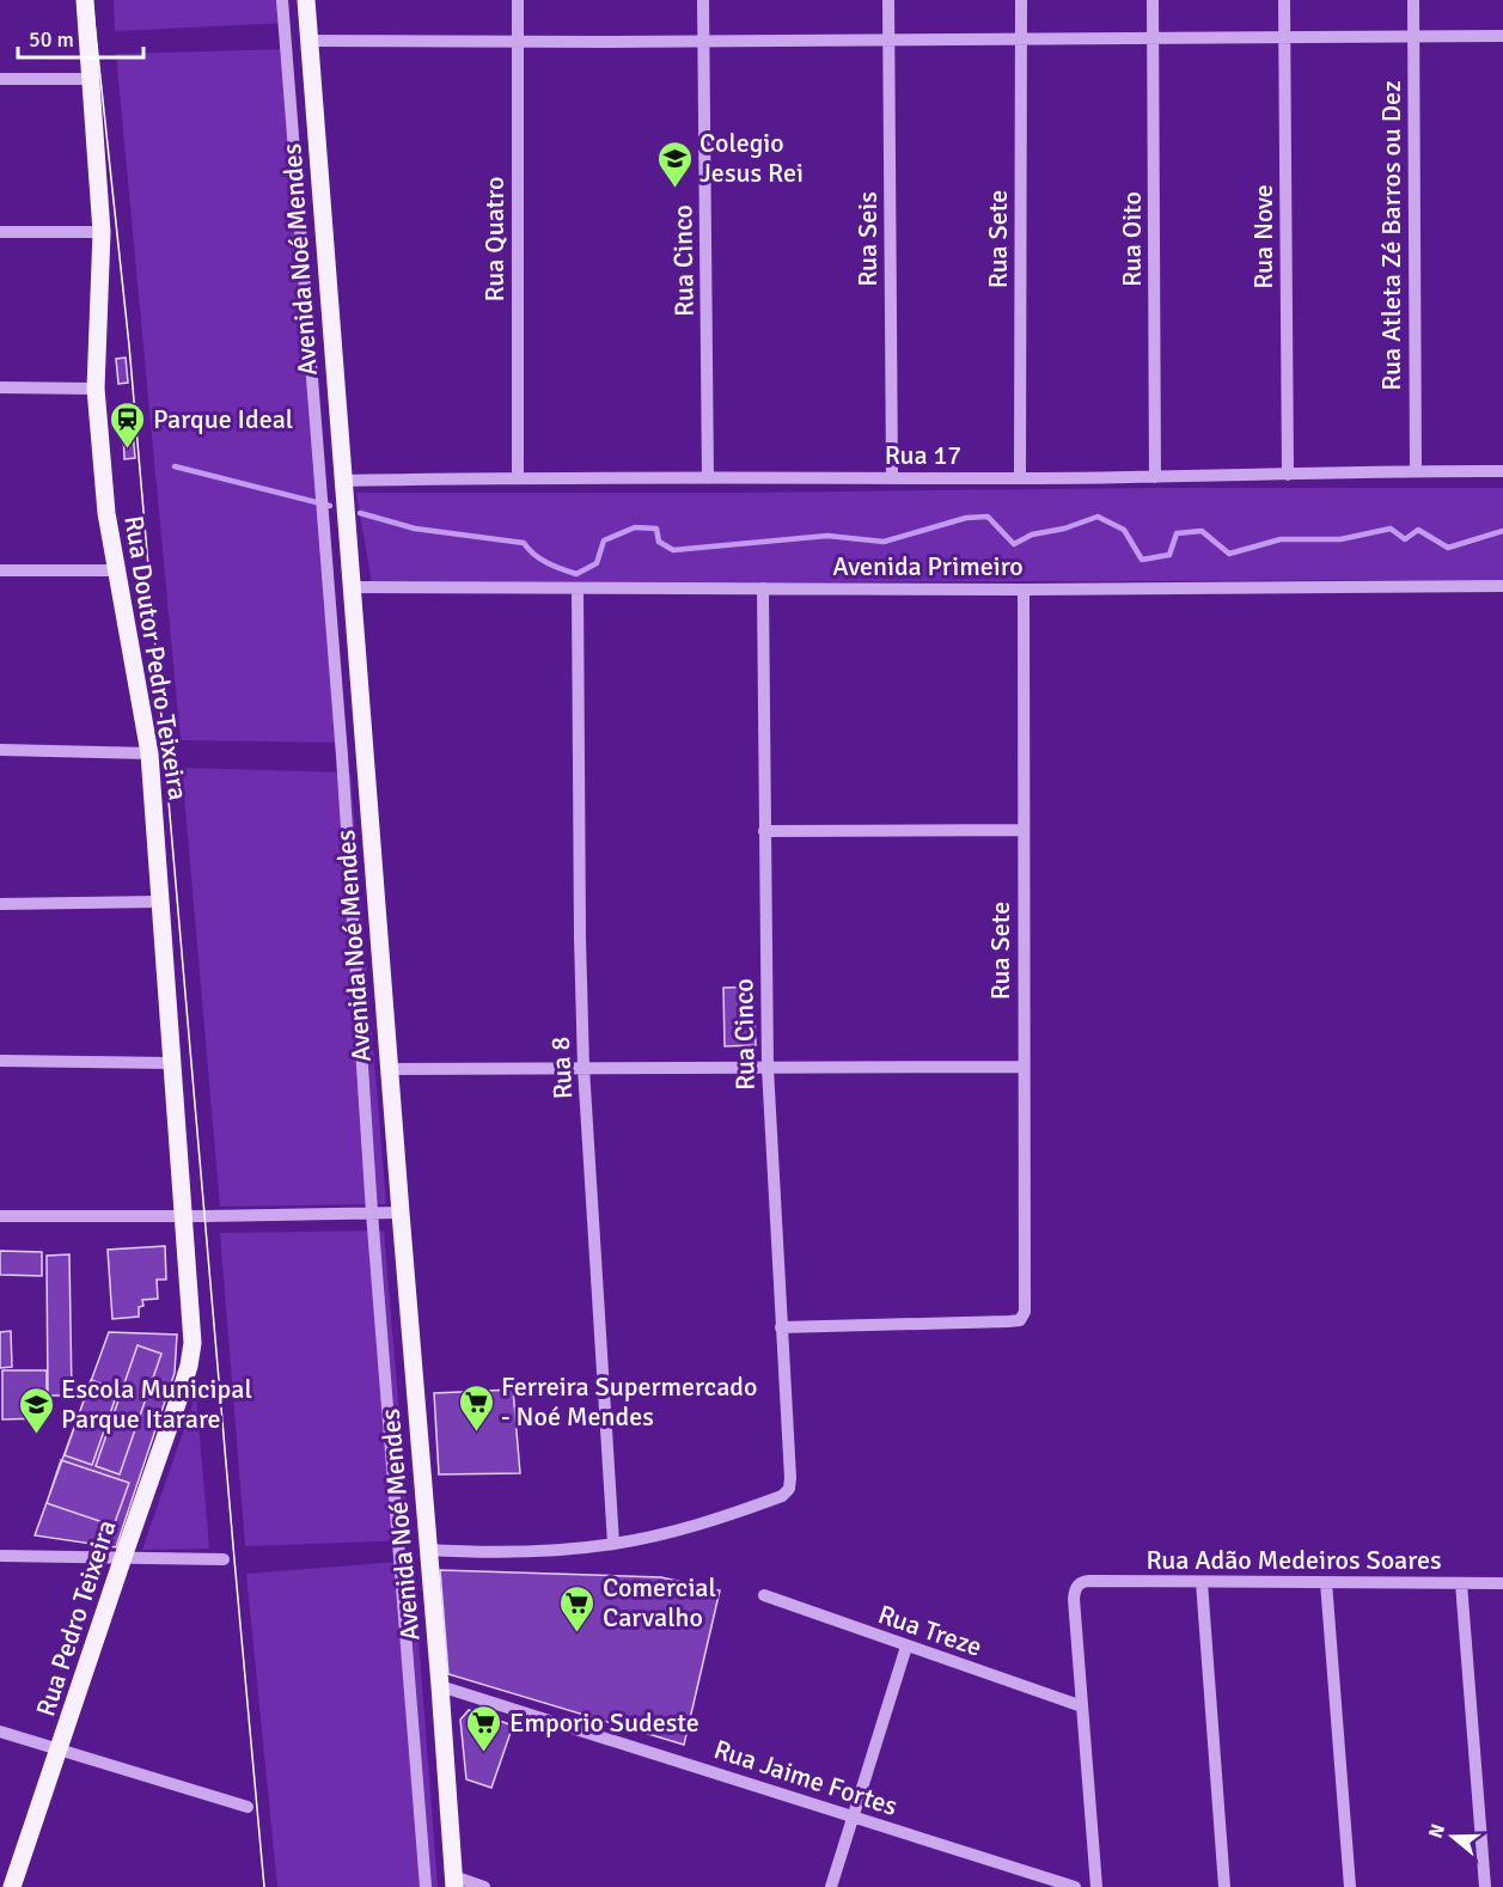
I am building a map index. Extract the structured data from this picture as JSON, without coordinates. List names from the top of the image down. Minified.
{"streets":{"main road":["Avenida Noé Mendes","Rua Doutor Pedro Teixeira","Rua Pedro Teixeira"],"street":["Rua Atleta Zé Barros ou Dez","Rua Nove","Rua Quatro","Rua Seis","Rua Sete","Rua Oito","Rua Cinco","Rua 17","Avenida Primeiro","Rua 8","Rua Adão Medeiros Soares","Rua Treze","Rua Jaime Fortes"]},"crossings":[["Rua Atleta Zé Barros ou Dez","Rua 17"],["Rua Nove","Rua 17"],["Rua Quatro","Rua 17"],["Rua Seis","Rua 17"],["Rua Sete","Rua Cinco"],["Rua Sete","Rua 17"],["Rua Sete","Avenida Primeiro"],["Rua Oito","Rua 17"],["Avenida Noé Mendes","Rua 17"],["Avenida Noé Mendes","Avenida Primeiro"],["Avenida Noé Mendes","Rua Jaime Fortes"],["Rua Cinco","Rua 17"],["Rua Cinco","Avenida Primeiro"],["Rua Cinco","Rua 8"],["Avenida Primeiro","Rua 8"],["Rua Doutor Pedro Teixeira","Rua Pedro Teixeira"],["Rua Adão Medeiros Soares","Rua Treze"]],"places":{"school or university":["Colegio Jesus Rei","Escola Municipal Parque Itarare"],"station":["Parque Ideal"],"supermarket":["Ferreira Supermercado - Noé Mendes","Comercial Carvalho","Emporio Sudeste"]},"scale_bar":"50 m","north":"left"}
